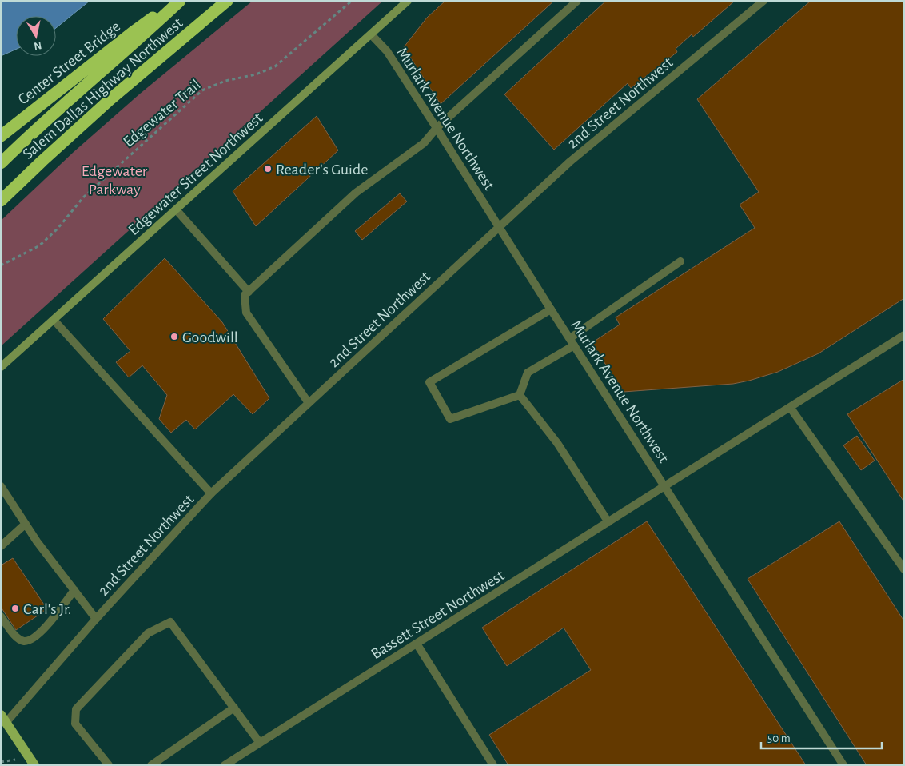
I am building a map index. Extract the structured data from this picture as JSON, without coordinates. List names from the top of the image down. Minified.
{"streets":{"highway":["Center Street Bridge","Salem Dallas Highway Northwest"],"main road":["Edgewater Street Northwest"],"street":["2nd Street Northwest","Murlark Avenue Northwest","Bassett Street Northwest"],"path":["Edgewater Trail"]},"crossings":[["2nd Street Northwest","Murlark Avenue Northwest"],["Murlark Avenue Northwest","Edgewater Street Northwest"],["Murlark Avenue Northwest","Bassett Street Northwest"]],"parks":["Edgewater Parkway"],"places":["Reader's Guide","Goodwill","Carl's Jr."],"scale_bar":"50 m","north":"bottom"}
